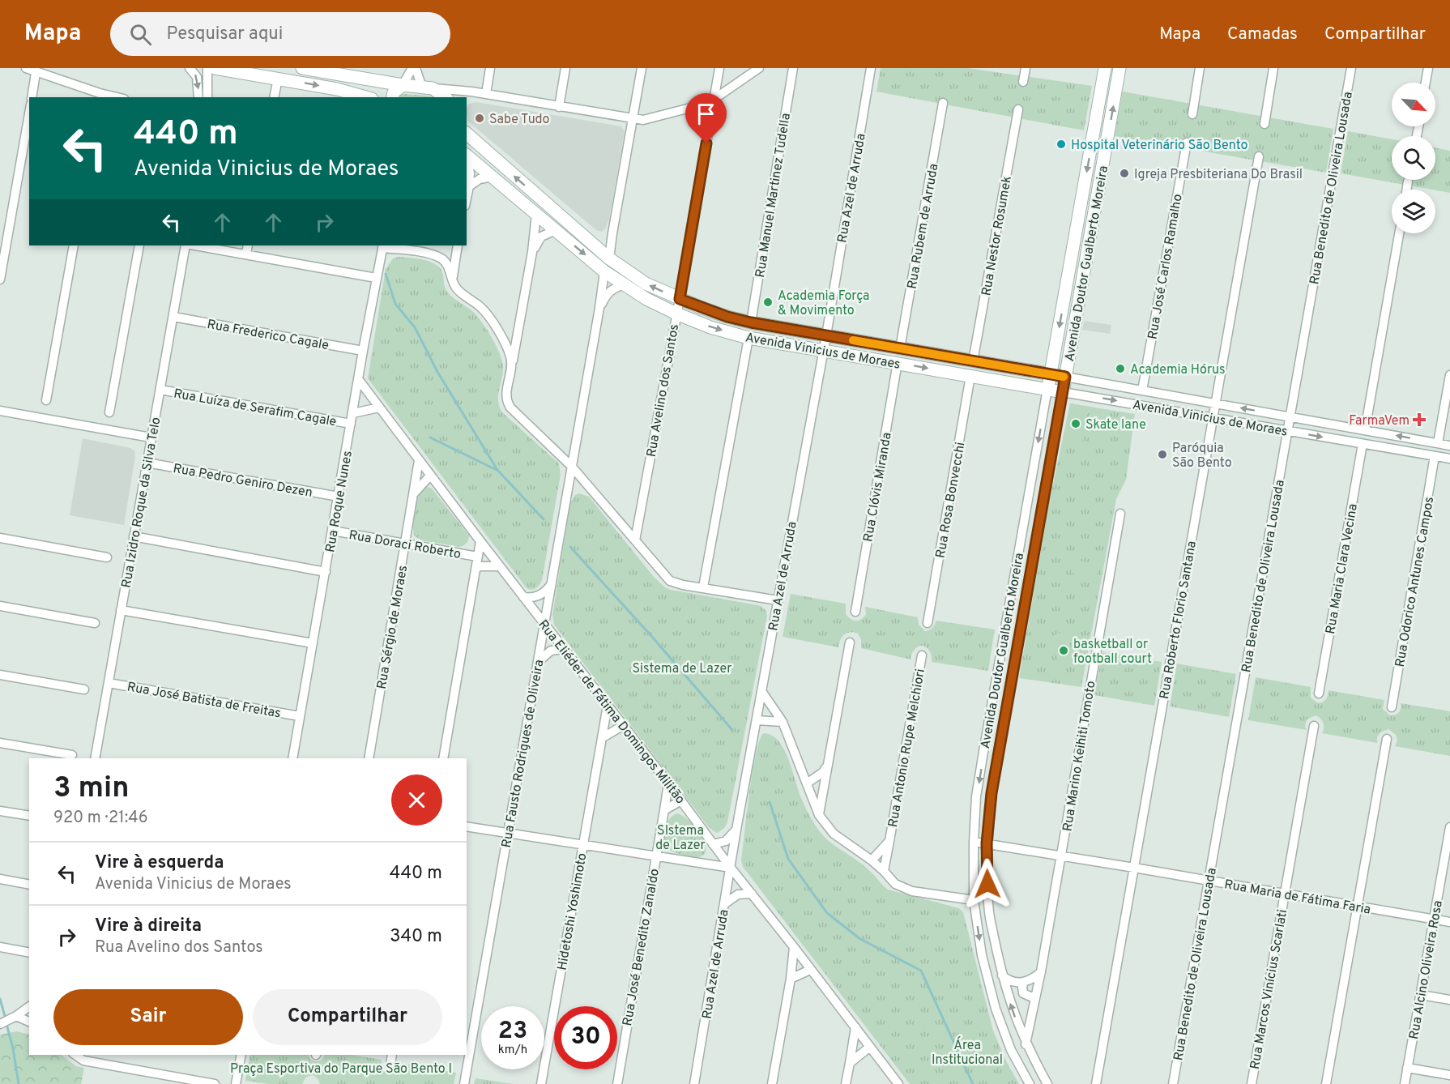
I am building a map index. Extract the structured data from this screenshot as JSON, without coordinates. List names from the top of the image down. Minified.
{"streets":{"main road":["Avenida Doutor Gualberto Moreira","Avenida Vinicius de Moraes"],"street":["Rua Azel de Arruda","Rua Benedito de Oliveira Lousada","Rua Manuel Martinez Tudella","Rua Rubem de Arruda","Rua Nestor Rosumek","Rua José Carlos Ramalho","Rua Frederico Cagale","Rua Avelino dos Santos","Rua Luíza de Serafim Cagale","Rua Pedro Geniro Dezen","Rua Clóvis Miranda","Rua Rosa Bonvecchi","Rua Roque Nunes","Rua Izidro Roque da Silva Telo","Rua Doraci Roberto","Rua Maria Clara Vecina","Rua Odorico Antunes Campos","Rua Roberto Florio Santana","Rua Sérgio de Moraes","Rua José Batista de Freitas","Rua Eliéder de Fátima Domingos Militão","Rua Antonio Rupe Melchiori","Rua Fausto Rodrigues de Oliveira","Rua Marino Keihiti Tomoto","Rua Maria de Fátima Faria","Hidetoshi Yoshimoto","Rua José Benedito Zanaldo","Rua Alcino Oliveira Rosa","Rua Marcos Vinícius Scarlati"]},"crossings":[["Rua Azel de Arruda","Avenida Vinicius de Moraes"],["Rua Azel de Arruda","Rua Eliéder de Fátima Domingos Militão"],["Rua Benedito de Oliveira Lousada","Avenida Vinicius de Moraes"],["Rua Benedito de Oliveira Lousada","Rua Maria de Fátima Faria"],["Rua Manuel Martinez Tudella","Avenida Vinicius de Moraes"],["Rua Rubem de Arruda","Avenida Vinicius de Moraes"],["Rua Nestor Rosumek","Avenida Vinicius de Moraes"],["Avenida Doutor Gualberto Moreira","Avenida Vinicius de Moraes"],["Avenida Doutor Gualberto Moreira","Rua Marino Keihiti Tomoto"],["Avenida Doutor Gualberto Moreira","Rua Maria de Fátima Faria"],["Rua José Carlos Ramalho","Avenida Vinicius de Moraes"],["Rua Frederico Cagale","Rua Roque Nunes"],["Rua Frederico Cagale","Rua Izidro Roque da Silva Telo"],["Avenida Vinicius de Moraes","Rua Avelino dos Santos"],["Avenida Vinicius de Moraes","Rua Clóvis Miranda"],["Avenida Vinicius de Moraes","Rua Rosa Bonvecchi"],["Avenida Vinicius de Moraes","Rua Maria Clara Vecina"],["Avenida Vinicius de Moraes","Rua Odorico Antunes Campos"],["Avenida Vinicius de Moraes","Rua Roberto Florio Santana"],["Avenida Vinicius de Moraes","Rua Fausto Rodrigues de Oliveira"],["Rua Luíza de Serafim Cagale","Rua Roque Nunes"],["Rua Luíza de Serafim Cagale","Rua Izidro Roque da Silva Telo"],["Rua Pedro Geniro Dezen","Rua Roque Nunes"],["Rua Pedro Geniro Dezen","Rua Izidro Roque da Silva Telo"],["Rua Roque Nunes","Rua Doraci Roberto"],["Rua Roque Nunes","Rua José Batista de Freitas"],["Rua Roque Nunes","Rua Eliéder de Fátima Domingos Militão"],["Rua Izidro Roque da Silva Telo","Rua José Batista de Freitas"],["Rua Doraci Roberto","Rua Sérgio de Moraes"],["Rua Roberto Florio Santana","Rua Maria de Fátima Faria"],["Rua Sérgio de Moraes","Rua Eliéder de Fátima Domingos Militão"],["Rua Eliéder de Fátima Domingos Militão","Rua Fausto Rodrigues de Oliveira"],["Rua Eliéder de Fátima Domingos Militão","Hidetoshi Yoshimoto"],["Rua Eliéder de Fátima Domingos Militão","Rua José Benedito Zanaldo"],["Rua Marino Keihiti Tomoto","Rua Maria de Fátima Faria"],["Rua Maria de Fátima Faria","Rua Alcino Oliveira Rosa"],["Rua Maria de Fátima Faria","Rua Marcos Vinícius Scarlati"]],"parks":["Sistema de Lazer","SIstema de Lazer","Área Institucional","Praça Esportiva do Parque São Bento I"],"places":{"other":["Sabe Tudo","Hospital Veterinário São Bento","Igreja Presbiteriana Do Brasil","Academia Força & Movimento","Academia Hórus","Skate lane","Paróquia São Bento","basketball or football court"],"health":["FarmaVem"]},"north":"bottom right","page":{"header":"Mapa","search":"Pesquisar aqui","nav":["Mapa","Camadas","Compartilhar"],"turn":["440 m","Avenida Vinicius de Moraes"],"heading":["3 min","920 m · 21:46"],"list":[{"name":"Vire à esquerda","note":"Avenida Vinicius de Moraes","value":"440 m"},{"name":"Vire à direita","note":"Rua Avelino dos Santos","value":"340 m"}],"buttons":["Sair","Compartilhar"],"speed":"23 km/h","limit":"30"}}
